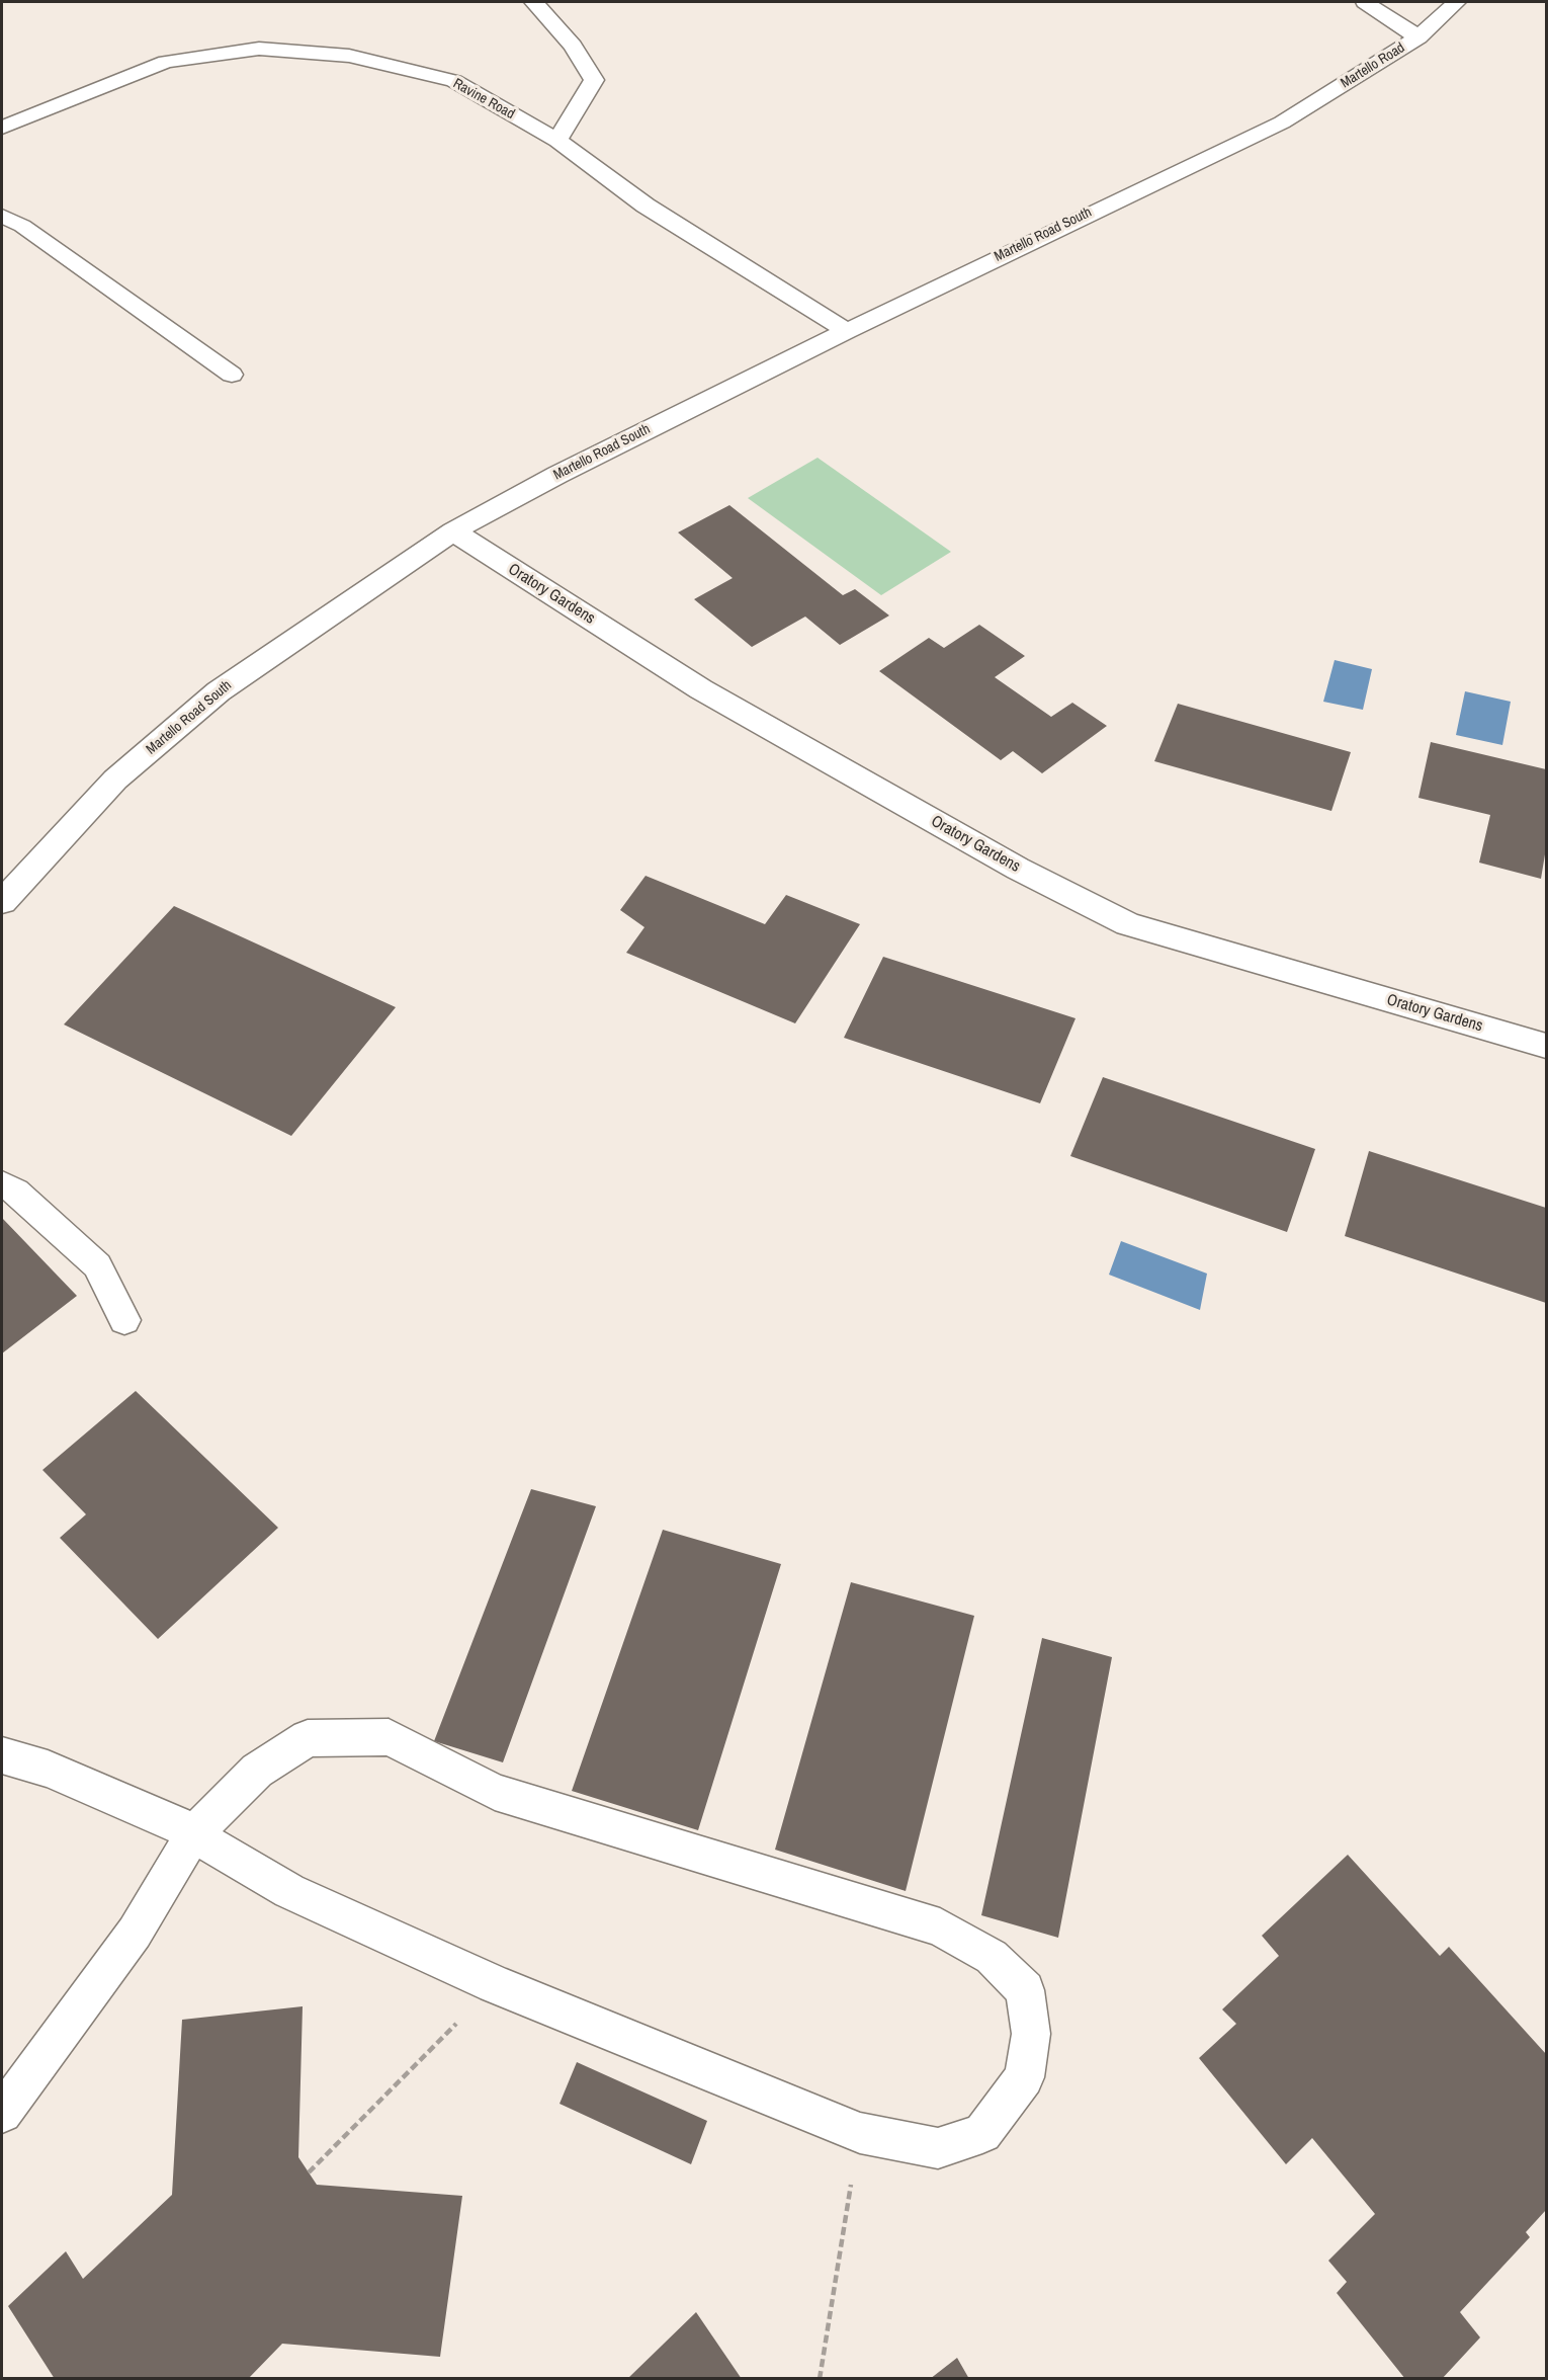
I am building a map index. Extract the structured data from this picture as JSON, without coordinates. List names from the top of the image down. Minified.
{"streets":{"street":["Martello Road","Ravine Road","Martello Road South","Oratory Gardens"]},"crossings":[["Martello Road","Martello Road South"],["Ravine Road","Martello Road South"],["Martello Road South","Oratory Gardens"]]}
